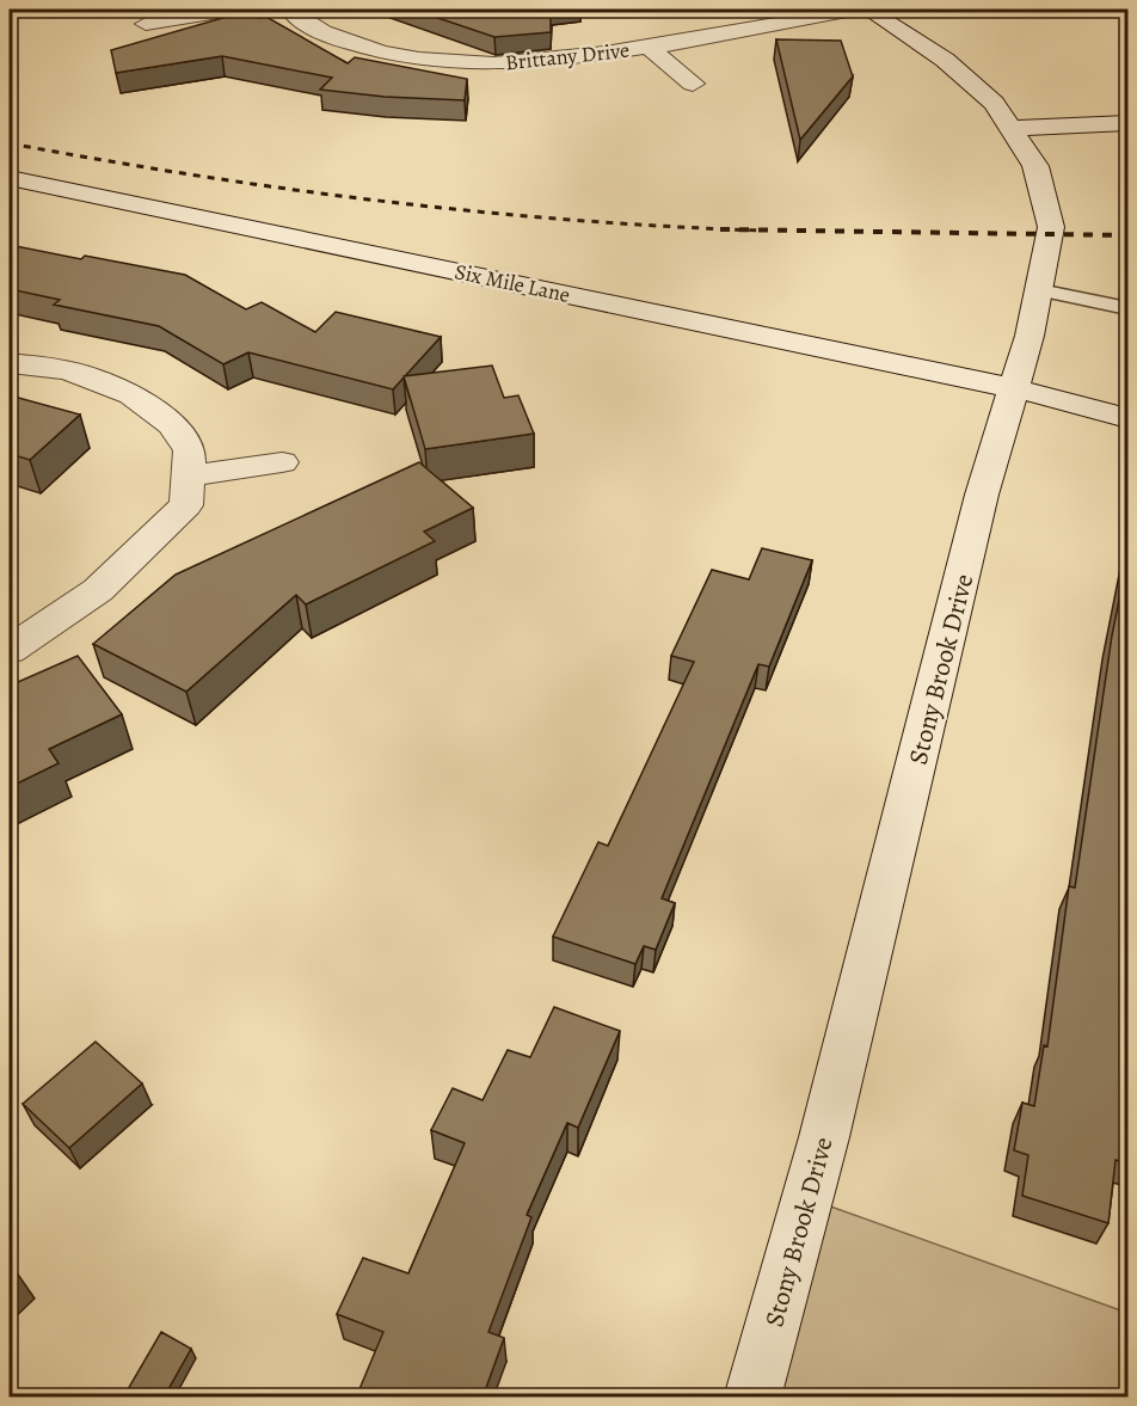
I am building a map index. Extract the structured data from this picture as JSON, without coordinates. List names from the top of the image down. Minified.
{"streets":{"street":["Brittany Drive","Six Mile Lane","Stony Brook Drive"]},"crossings":[["Six Mile Lane","Stony Brook Drive"]]}
